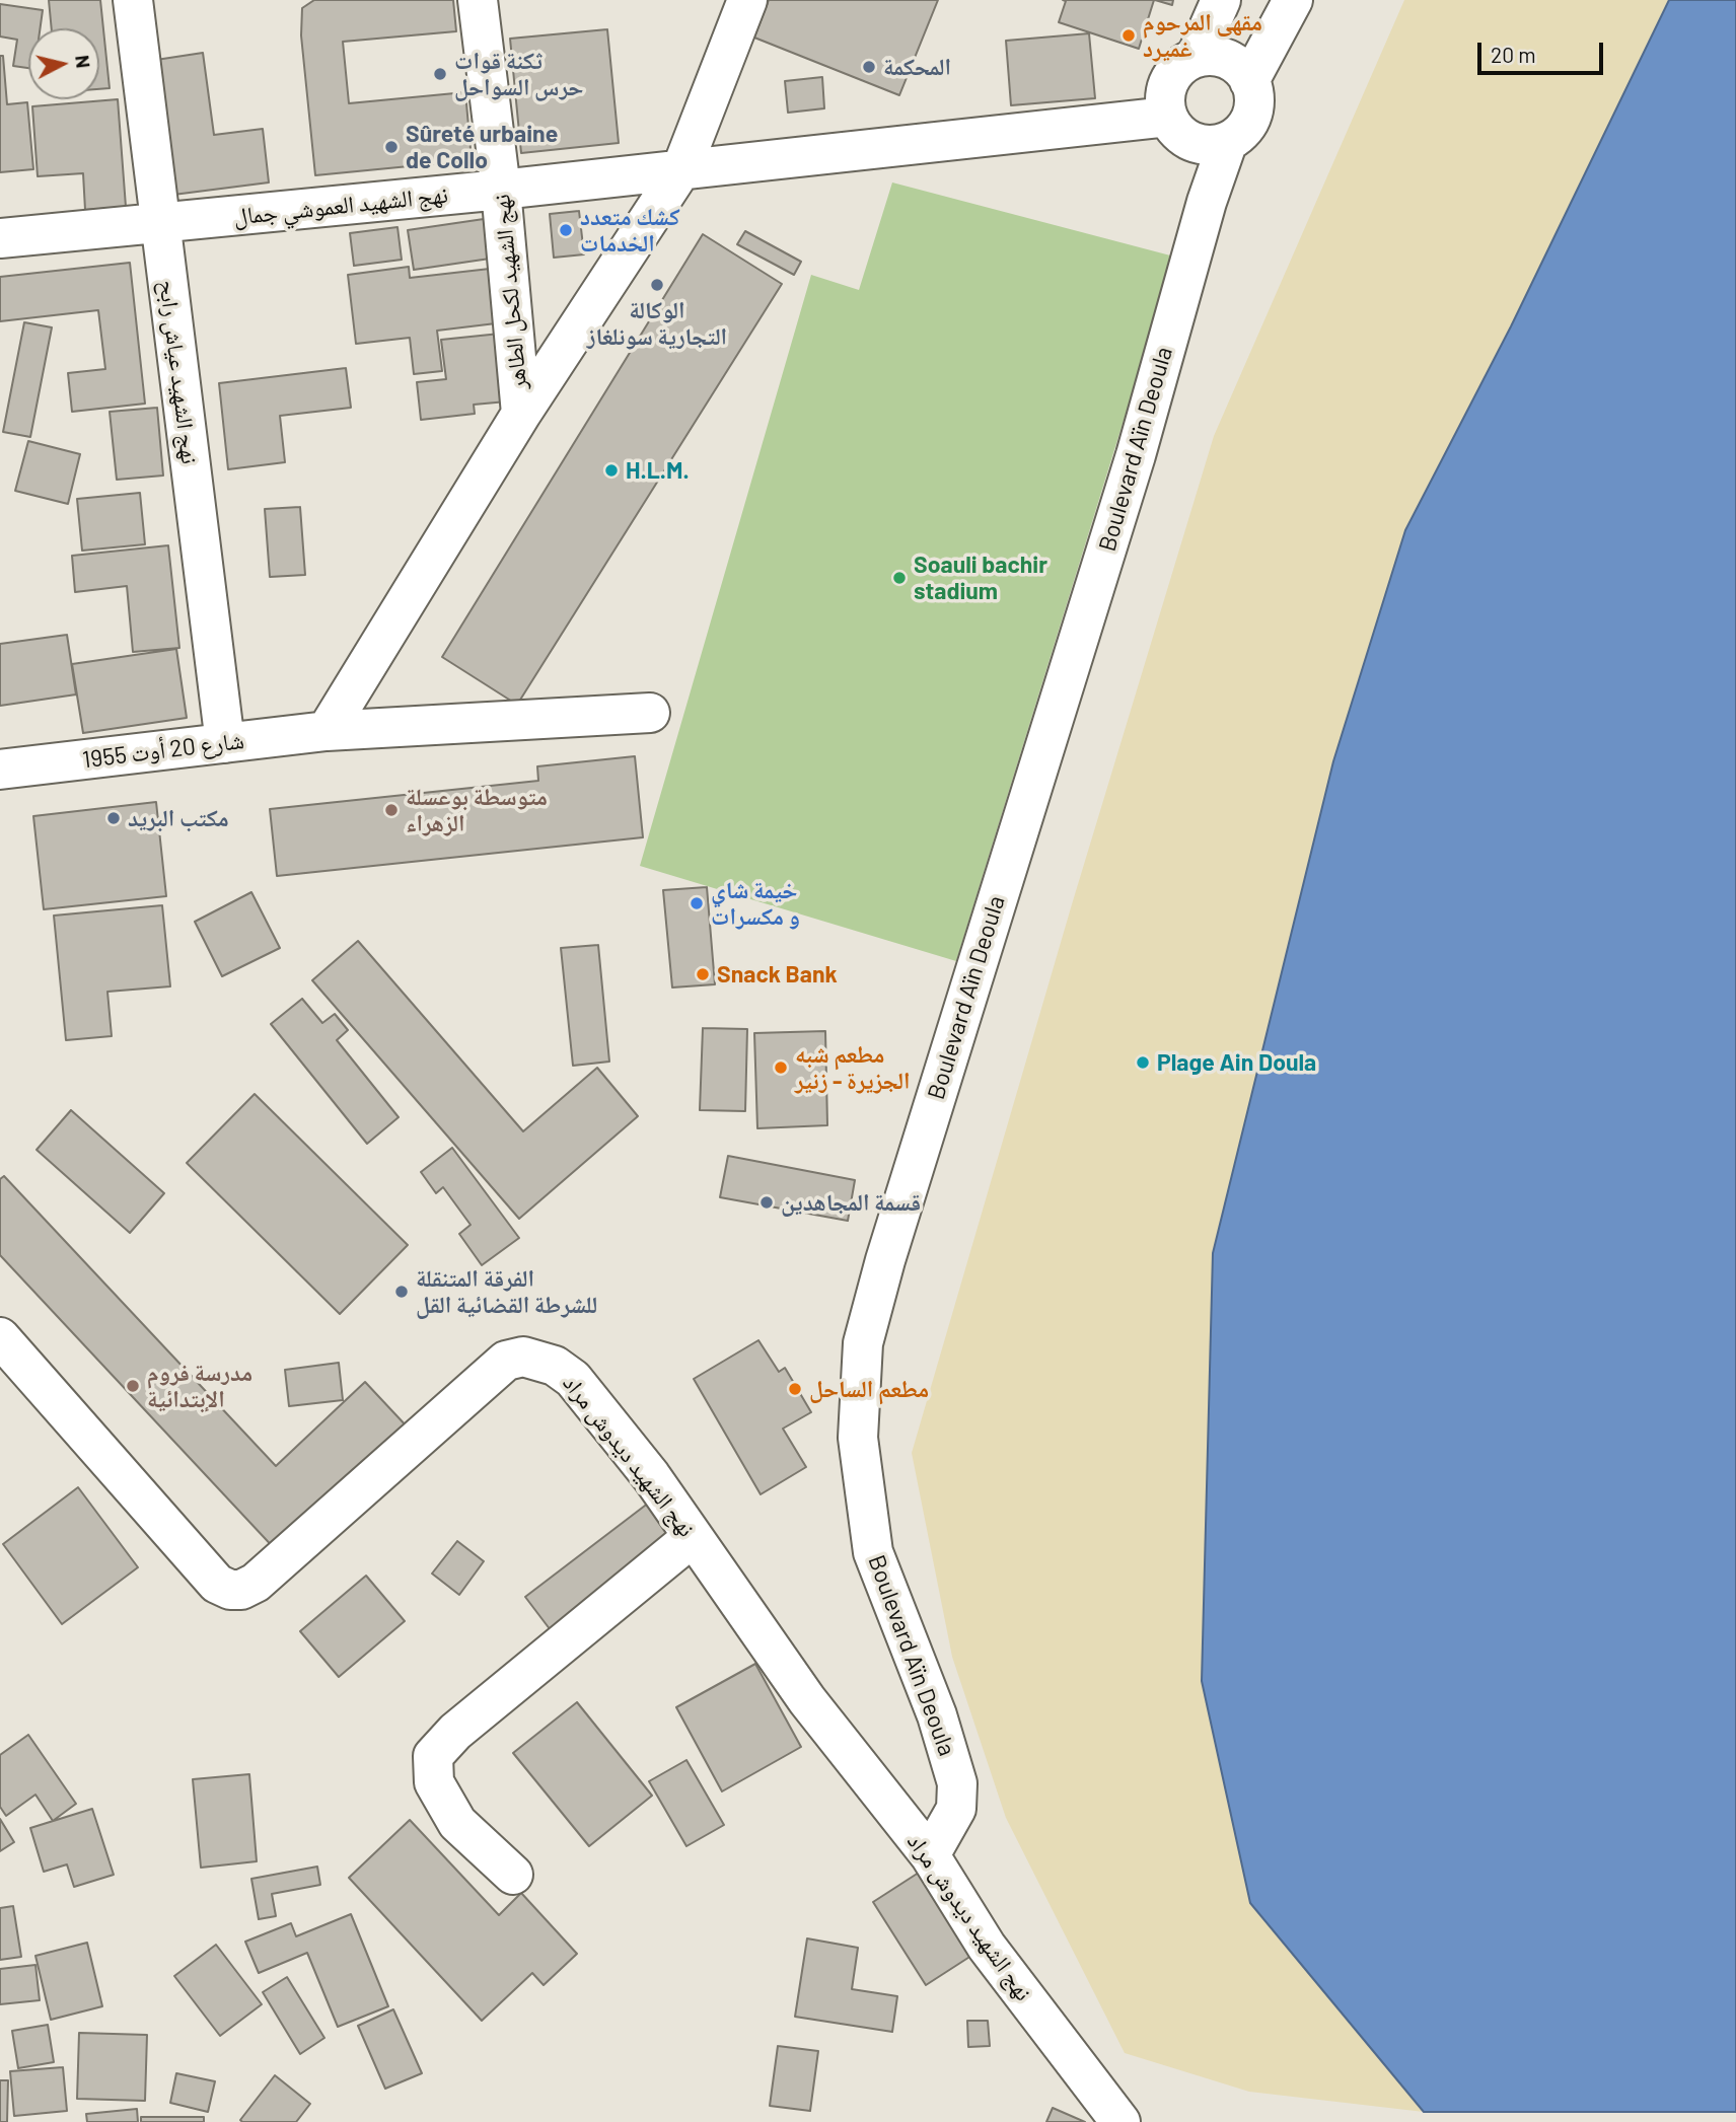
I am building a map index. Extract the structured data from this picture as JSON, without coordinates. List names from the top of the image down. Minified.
{"streets":{"street":["نهج الشهيد العموشي جمال","نهج الشهيد لكحل الطاهر","نهج الشهيد عياش رابح","Boulevard Aïn Deoula","شارع 20 أوت 1955","نهج الشهيد ديدوش مراد"]},"crossings":[["نهج الشهيد العموشي جمال","نهج الشهيد لكحل الطاهر"],["نهج الشهيد العموشي جمال","نهج الشهيد عياش رابح"],["نهج الشهيد العموشي جمال","Boulevard Aïn Deoula"],["نهج الشهيد عياش رابح","شارع 20 أوت 1955"],["Boulevard Aïn Deoula","نهج الشهيد ديدوش مراد"]],"places":["مقهى المرحوم غميرد","المحكمة","ثكنة قوات حرس السواحل","Sûreté urbaine de Collo","كشك متعدد الخدمات","الوكالة التجارية سونلغاز","H.L.M.","Soauli bachir stadium","متوسطة بوعسلة الزهراء","مكتب البريد","خيمة شاي و مكسرات","Snack Bank","Plage Ain Doula","مطعم شبه الجزيرة - زنير","قسمة المجاهدين","الفرقة المتنقلة للشرطة القضائية القل","مدرسة فروم الإبتدائية","مطعم الساحل"],"scale_bar":"20 m","north":"right"}
